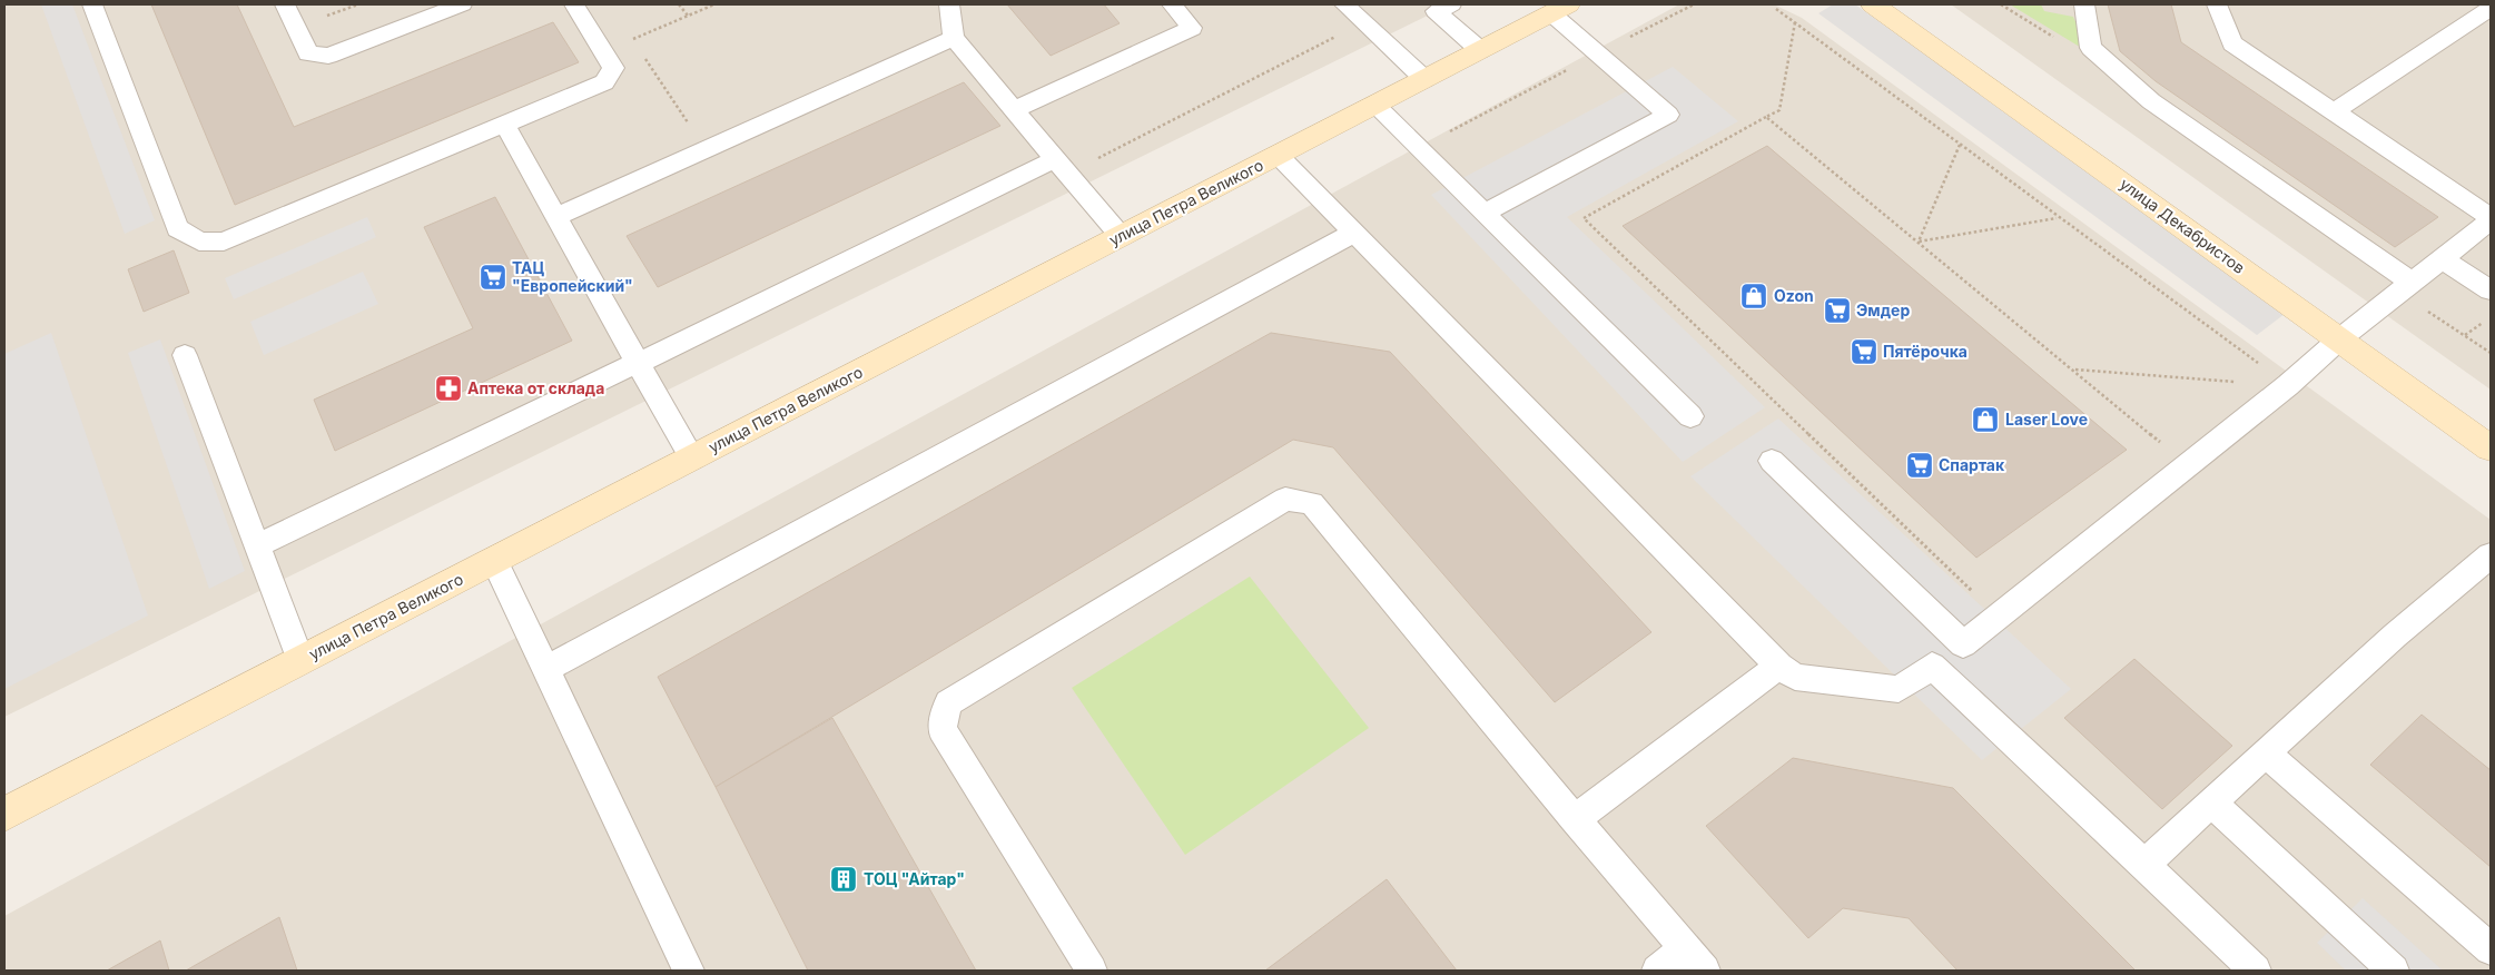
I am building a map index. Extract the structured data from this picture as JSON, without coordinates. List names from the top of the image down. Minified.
{"streets":{"street":["улица Петра Великого","улица Декабристов"]},"places":{"supermarket":["ТАЦ \"Европейский\"","Эмдер","Пятёрочка","Спартак"],"shop":["Ozon","Laser Love"],"pharmacy":["Аптека от склада"],"building":["ТОЦ \"Айтар\""]}}
